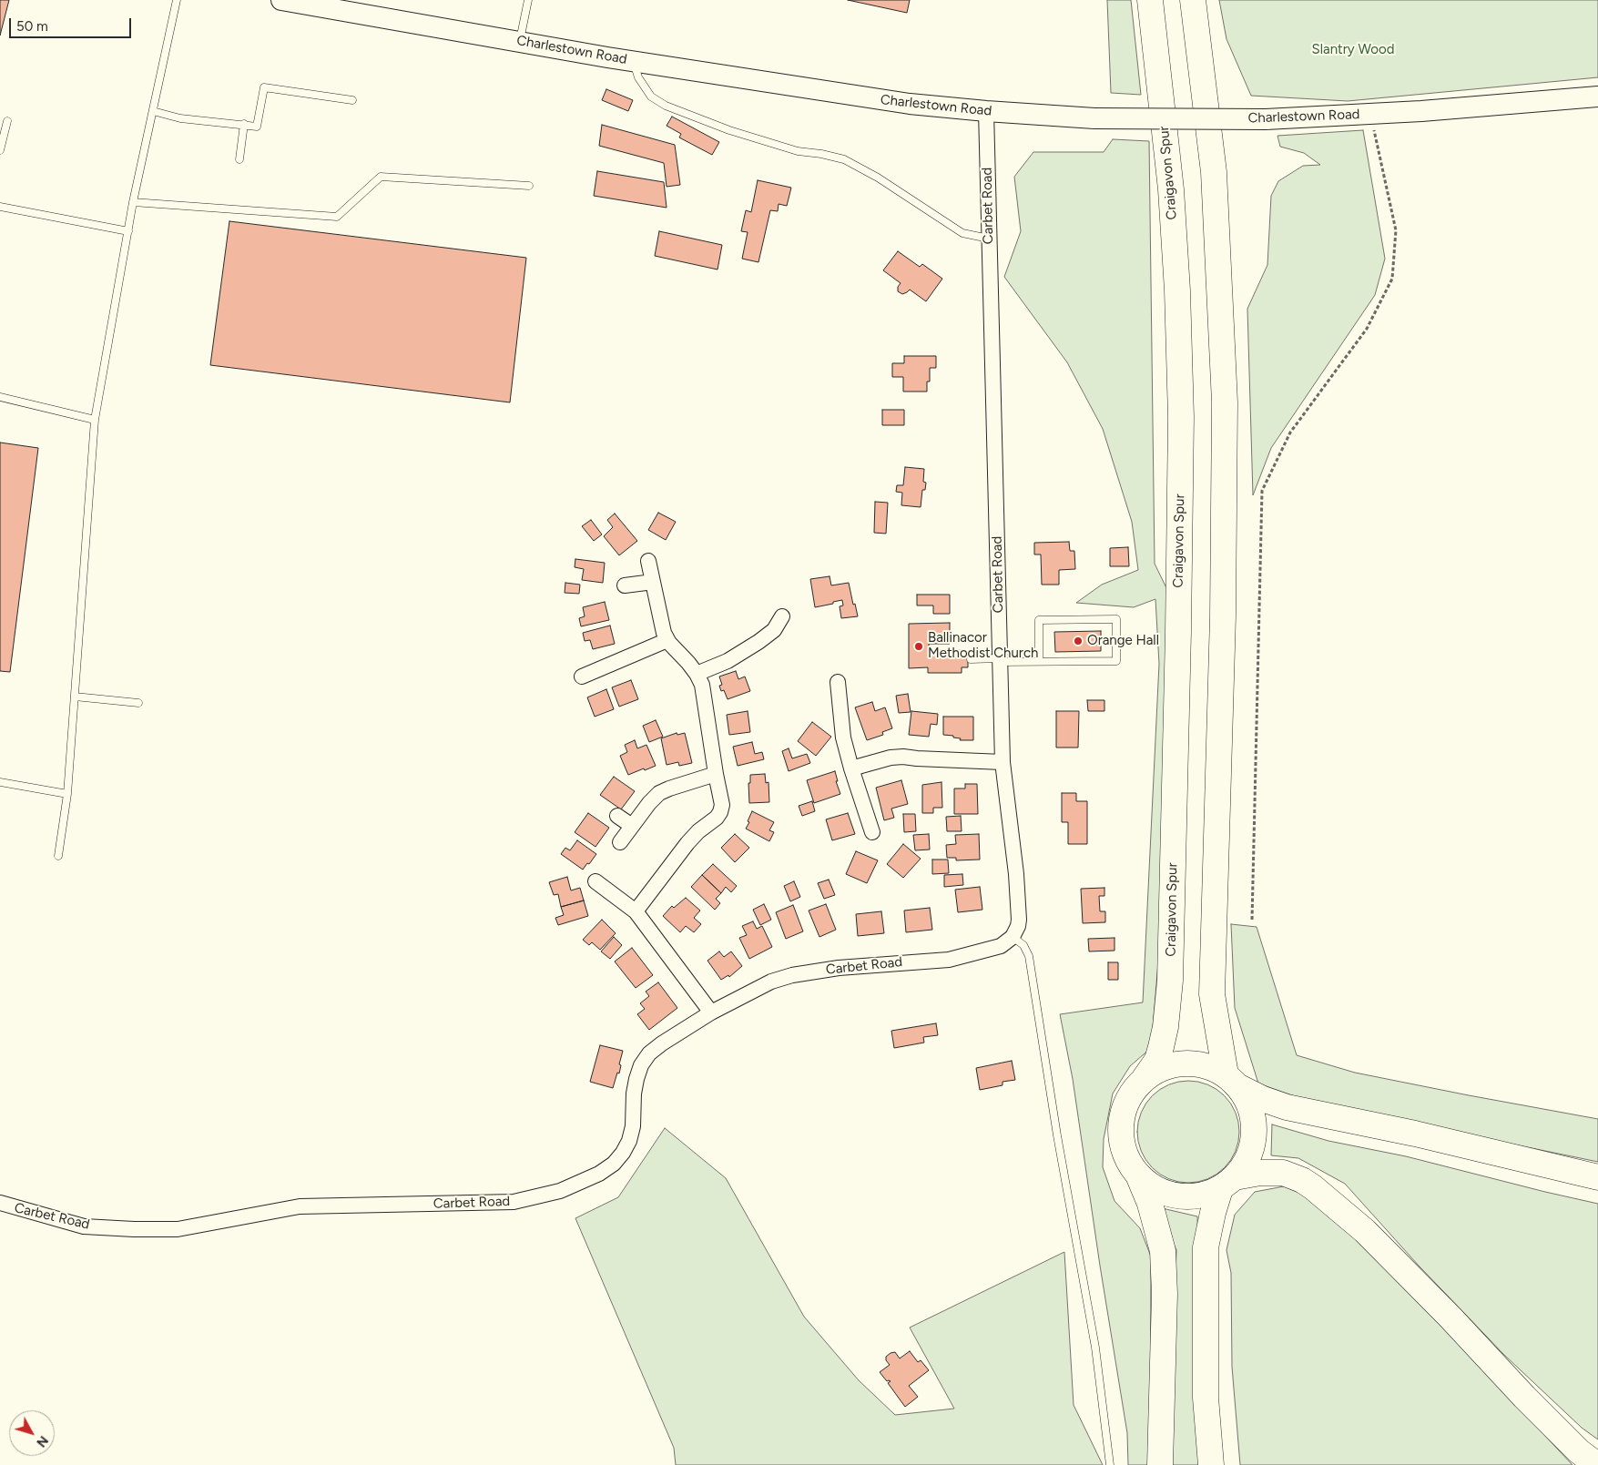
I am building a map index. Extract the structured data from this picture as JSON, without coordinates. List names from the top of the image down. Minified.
{"streets":{"highway":["Craigavon Spur"],"main road":["Charlestown Road"],"street":["Carbet Road"]},"crossings":[["Charlestown Road","Carbet Road"]],"parks":["Slantry Wood"],"places":["Orange Hall","Ballinacor Methodist Church"],"scale_bar":"50 m","north":"bottom right"}
